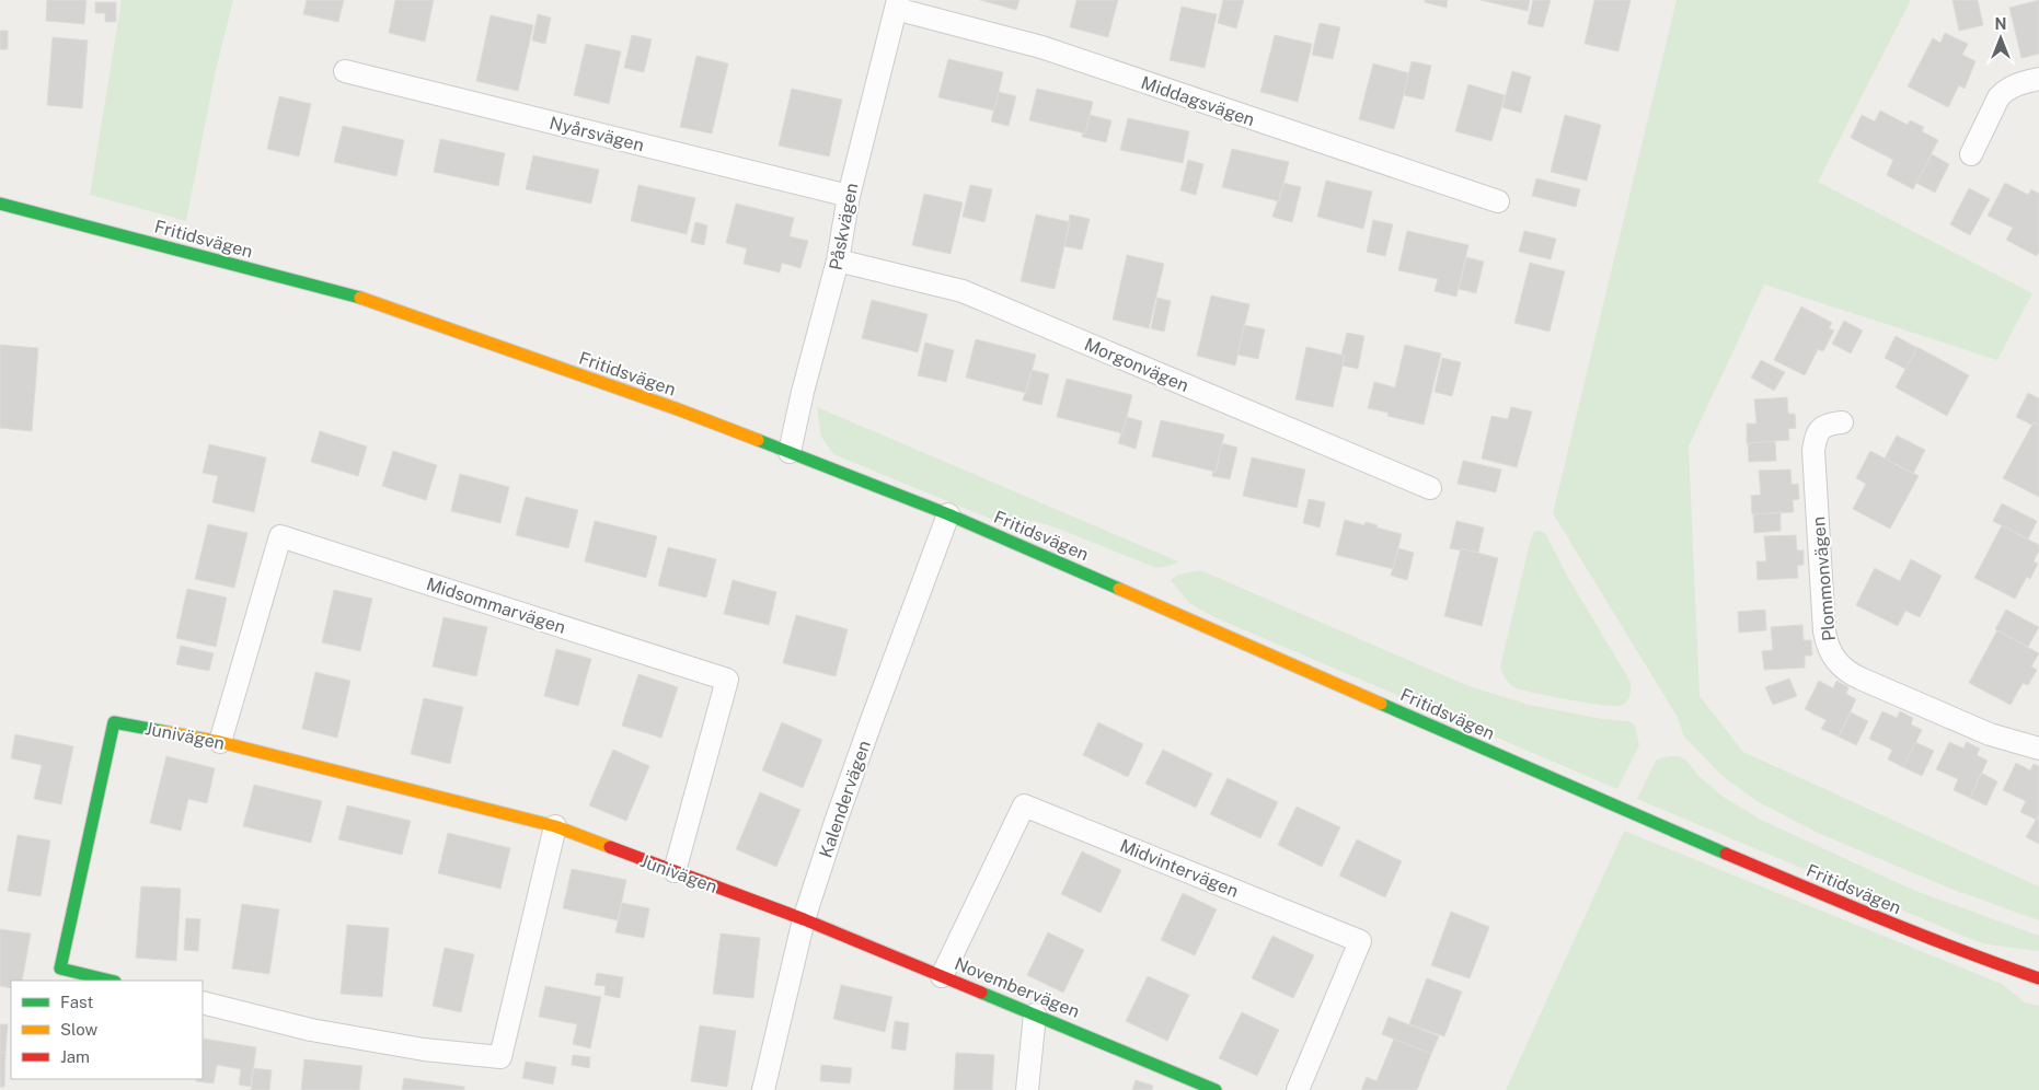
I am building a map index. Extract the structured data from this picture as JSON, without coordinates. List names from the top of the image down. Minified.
{"streets":{"street":["Middagsvägen","Nyårsvägen","Påskvägen","Fritidsvägen","Morgonvägen","Plommonvägen","Midsommarvägen","Junivägen","Kalendervägen","Midvintervägen","Novembervägen"]},"crossings":[["Middagsvägen","Påskvägen"],["Nyårsvägen","Påskvägen"],["Påskvägen","Fritidsvägen"],["Påskvägen","Morgonvägen"],["Fritidsvägen","Kalendervägen"],["Midsommarvägen","Junivägen"],["Junivägen","Kalendervägen"],["Junivägen","Novembervägen"],["Kalendervägen","Novembervägen"],["Midvintervägen","Novembervägen"]],"legend":["Fast","Slow","Jam"],"north":"top"}
